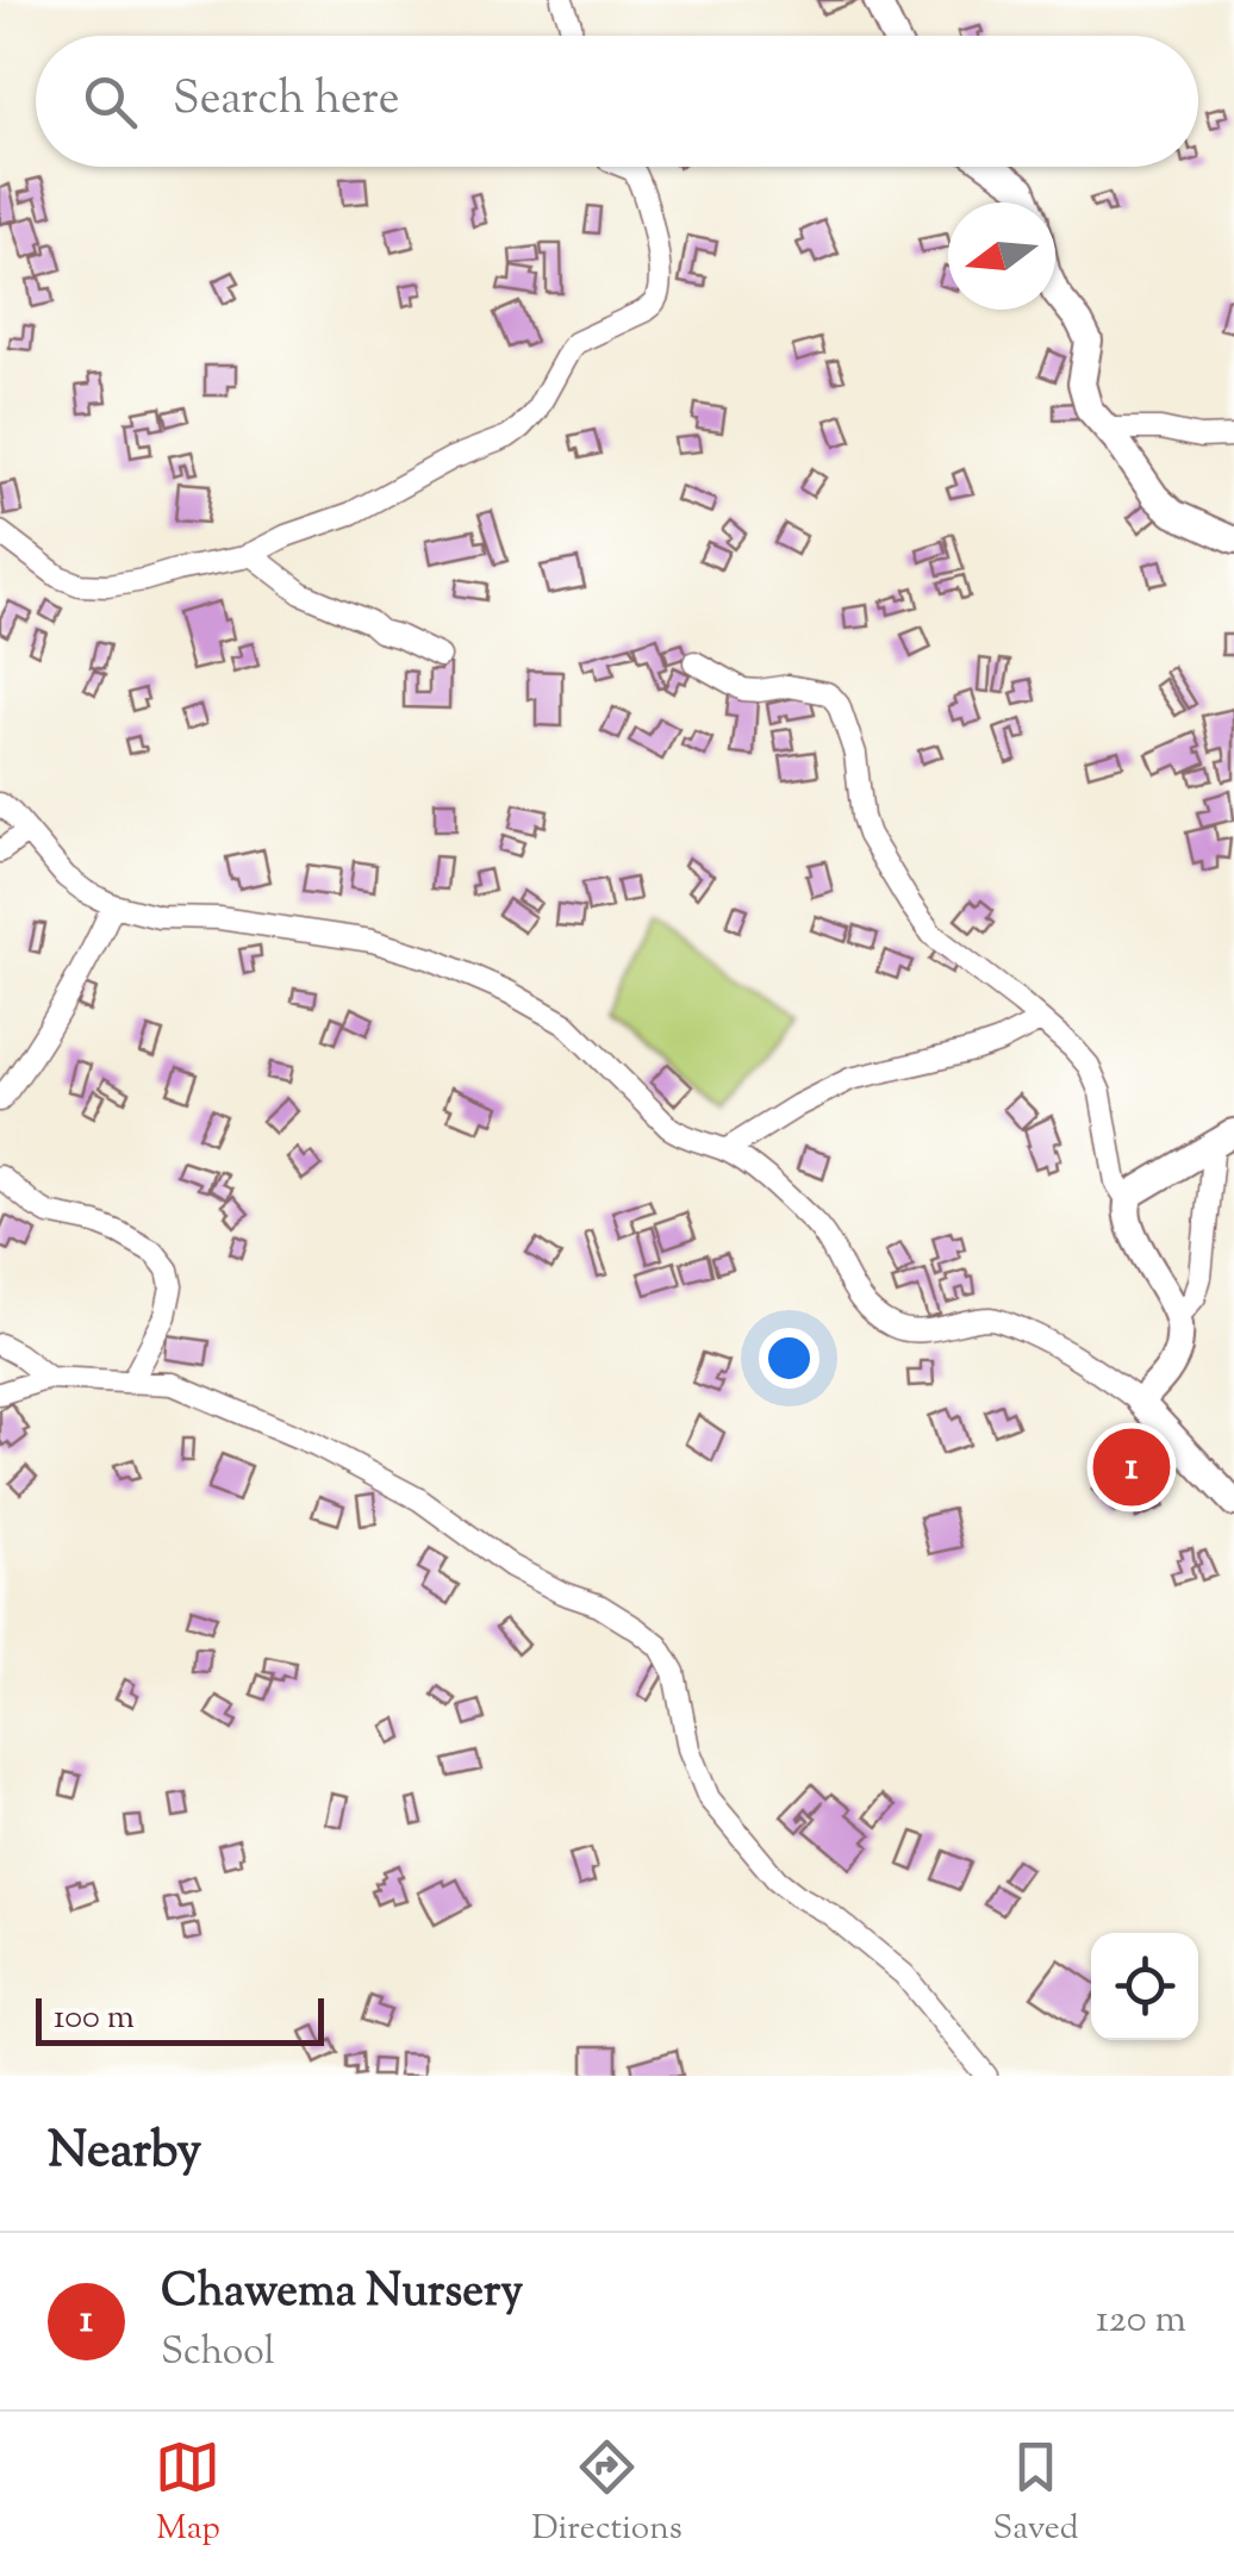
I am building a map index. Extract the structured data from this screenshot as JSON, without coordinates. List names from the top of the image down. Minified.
{"scale_bar":"100 m","north":"left","page":{"search":"Search here","pins":"1","scale":"100 m","heading":"Nearby","list":[{"mark":"1","name":"Chawema Nursery","note":"School","value":"120 m"}],"nav":["Map","Directions","Saved"]}}
